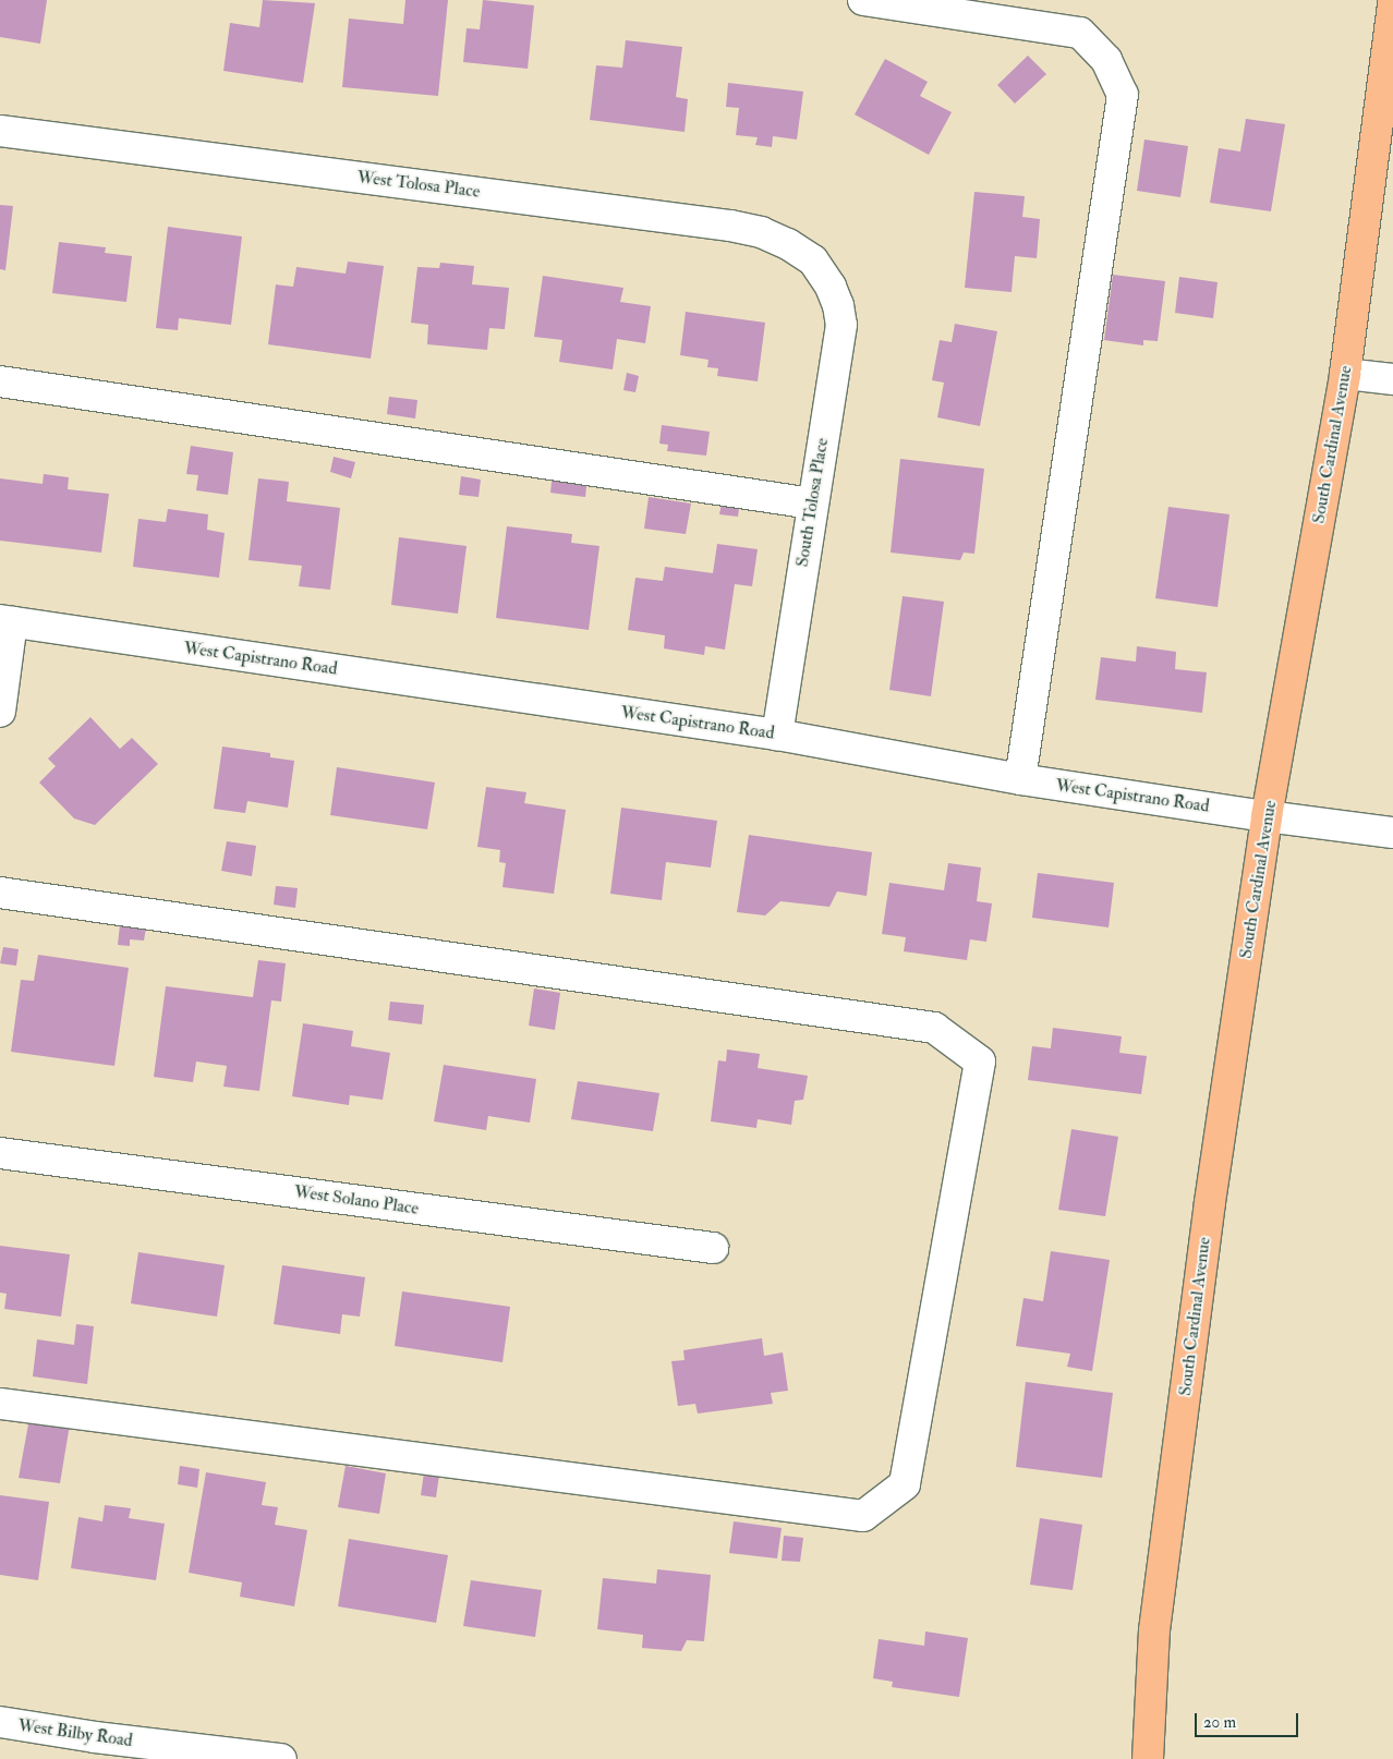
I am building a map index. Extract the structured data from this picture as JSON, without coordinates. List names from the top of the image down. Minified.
{"streets":{"main road":["South Cardinal Avenue"],"street":["West Tolosa Place","South Tolosa Place","West Capistrano Road","West Solano Place","West Bilby Road"]},"crossings":[["West Tolosa Place","South Tolosa Place"],["South Cardinal Avenue","West Capistrano Road"],["South Tolosa Place","West Capistrano Road"]],"scale_bar":"20 m"}
